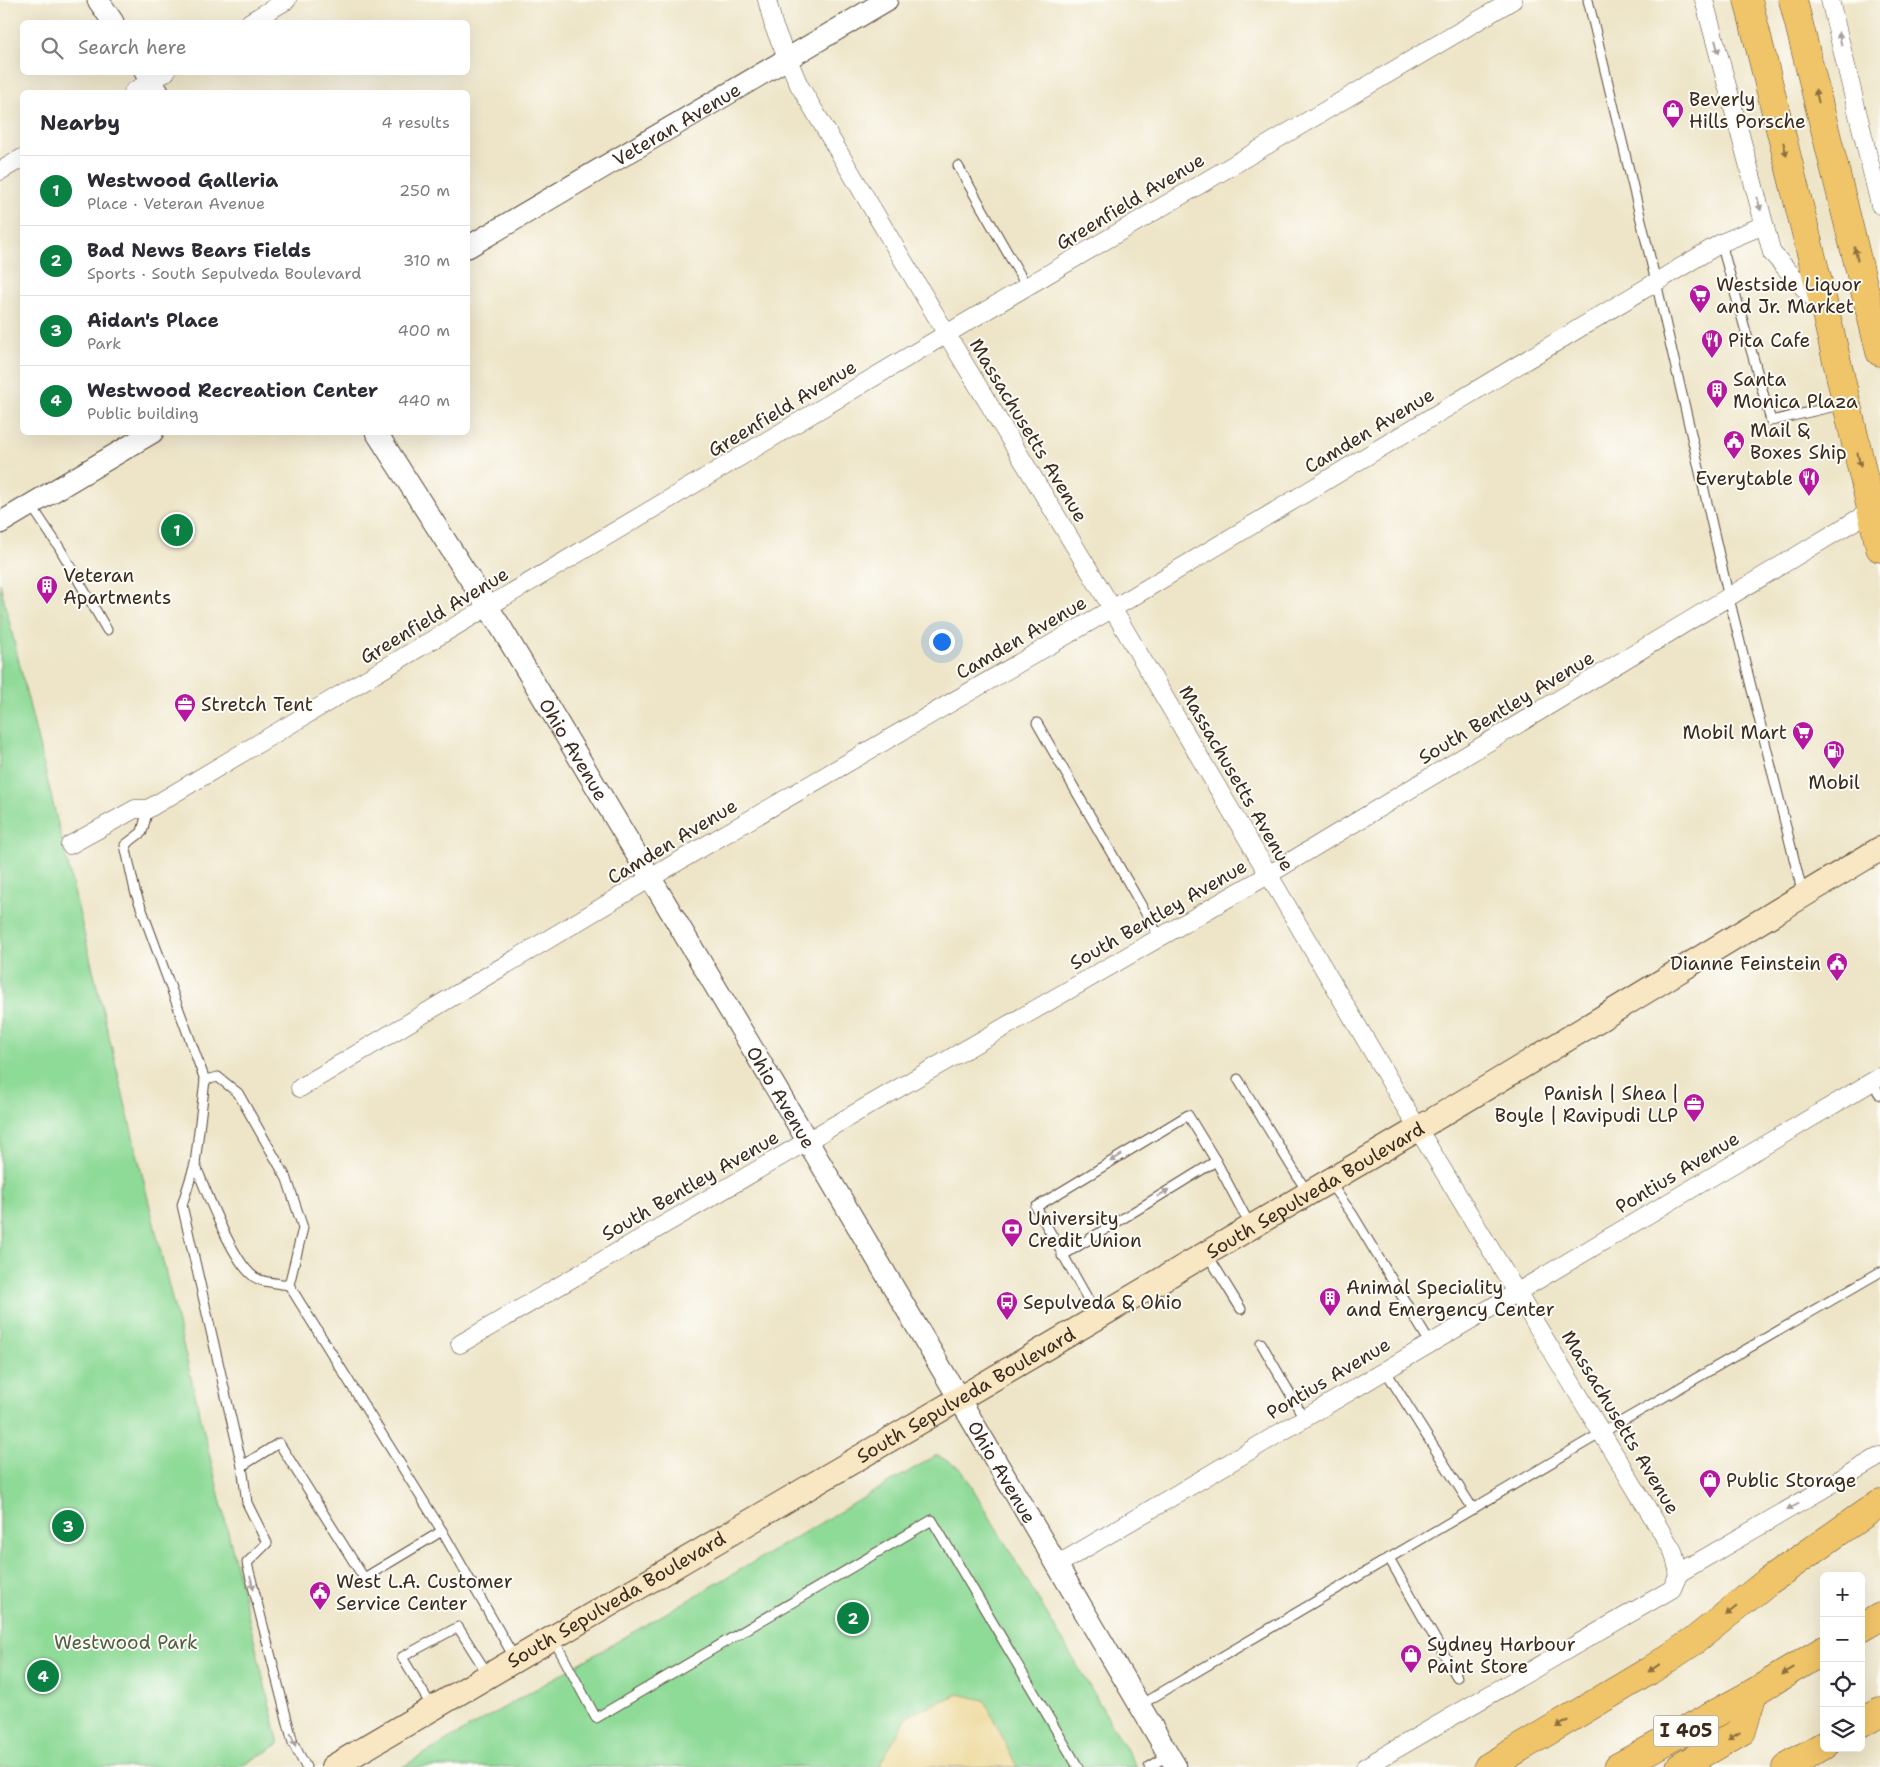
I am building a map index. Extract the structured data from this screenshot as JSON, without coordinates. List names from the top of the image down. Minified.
{"streets":{"main road":["South Sepulveda Boulevard","I 405"],"street":["Veteran Avenue","Greenfield Avenue","Massachusetts Avenue","Camden Avenue","South Bentley Avenue","Ohio Avenue","Pontius Avenue"]},"crossings":[["Veteran Avenue","Massachusetts Avenue"],["Greenfield Avenue","Massachusetts Avenue"],["Greenfield Avenue","Ohio Avenue"],["Massachusetts Avenue","Camden Avenue"],["Massachusetts Avenue","South Bentley Avenue"],["Massachusetts Avenue","Pontius Avenue"],["Massachusetts Avenue","South Sepulveda Boulevard"],["Camden Avenue","Ohio Avenue"],["South Bentley Avenue","Ohio Avenue"],["Ohio Avenue","Pontius Avenue"],["Ohio Avenue","South Sepulveda Boulevard"]],"parks":["Westwood Park"],"places":{"shop":["Beverly Hills Porsche","Public Storage","Sydney Harbour Paint Store"],"supermarket":["Westside Liquor and Jr. Market","Mobil Mart"],"restaurant":["Pita Cafe","Everytable"],"building":["Santa Monica Plaza","Veteran Apartments","Animal Speciality and Emergency Center"],"public building":["Mail & Boxes Ship","Dianne Feinstein","West L.A. Customer Service Center"],"office":["Stretch Tent","Panish | Shea | Boyle | Ravipudi LLP"],"fuel station":["Mobil"],"bank":["University Credit Union"],"bus stop":["Sepulveda & Ohio"]},"page":{"search":"Search here","heading":["Nearby","4 results"],"list":[{"mark":"1","name":"Westwood Galleria","note":"Place · Veteran Avenue","value":"250 m"},{"mark":"2","name":"Bad News Bears Fields","note":"Sports · South Sepulveda Boulevard","value":"310 m"},{"mark":"3","name":"Aidan's Place","note":"Park","value":"400 m"},{"mark":"4","name":"Westwood Recreation Center","note":"Public building","value":"440 m"}],"pins":["1","3","2","4"],"map_buttons":["+","−"]}}
